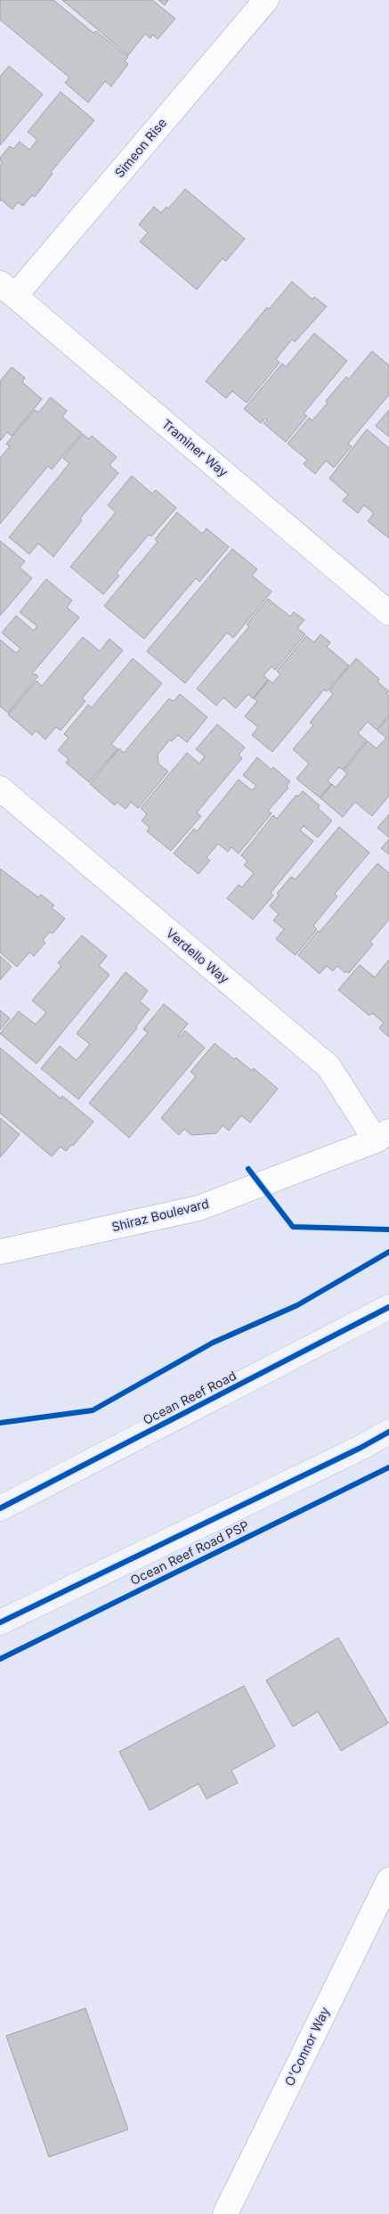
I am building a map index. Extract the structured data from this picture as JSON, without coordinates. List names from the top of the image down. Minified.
{"streets":{"main road":["Ocean Reef Road"],"street":["Simeon Rise","Traminer Way","Verdello Way","Shiraz Boulevard","O'Connor Way"],"cycle path":["Ocean Reef Road PSP"]},"crossings":[["Simeon Rise","Traminer Way"],["Verdello Way","Shiraz Boulevard"]]}
